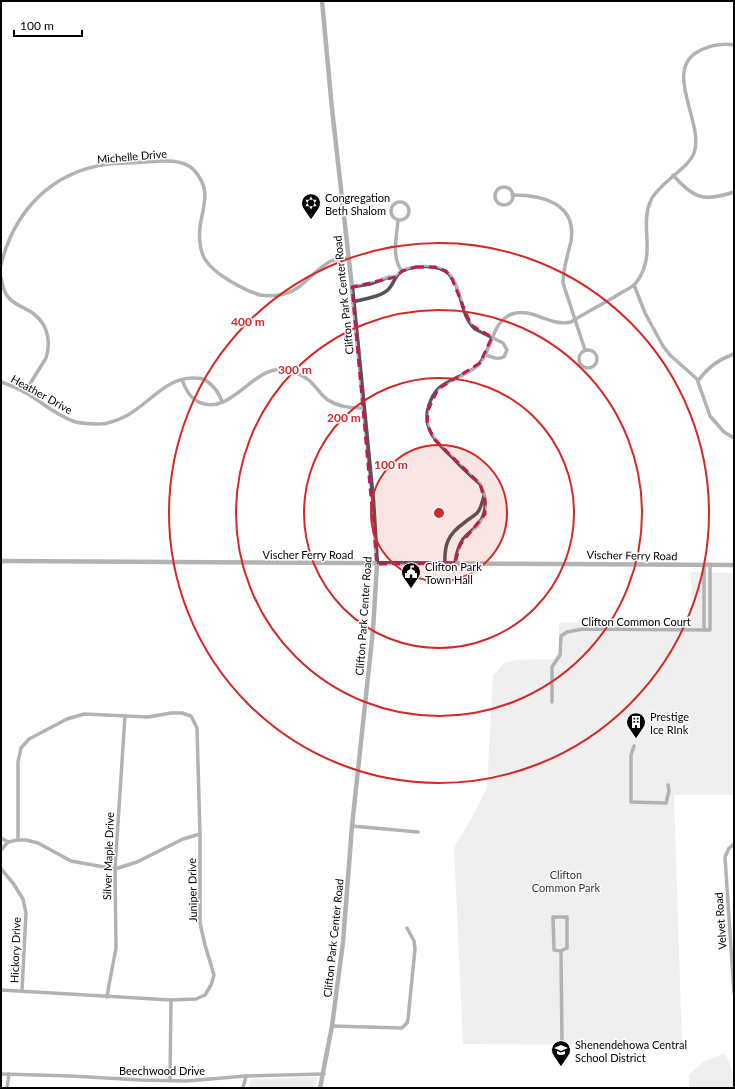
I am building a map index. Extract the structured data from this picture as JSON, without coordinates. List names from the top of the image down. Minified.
{"streets":{"street":["Michelle Drive","Clifton Park Center Road","Heather Drive","Vischer Ferry Road","Clifton Common Court","Silver Maple Drive","Juniper Drive","Velvet Road","Hickory Drive","Beechwood Drive"]},"crossings":[["Michelle Drive","Clifton Park Center Road"],["Clifton Park Center Road","Vischer Ferry Road"],["Clifton Park Center Road","Beechwood Drive"],["Vischer Ferry Road","Clifton Common Court"],["Silver Maple Drive","Juniper Drive"],["Juniper Drive","Hickory Drive"]],"parks":["Clifton Common Park"],"places":{"synagogue":["Congregation Beth Shalom"],"public building":["Clifton Park Town Hall"],"building":["Prestige Ice RInk"],"school or university":["Shenendehowa Central School District"]},"scale_bar":"100 m","rings":["400 m","300 m","200 m","100 m"]}
